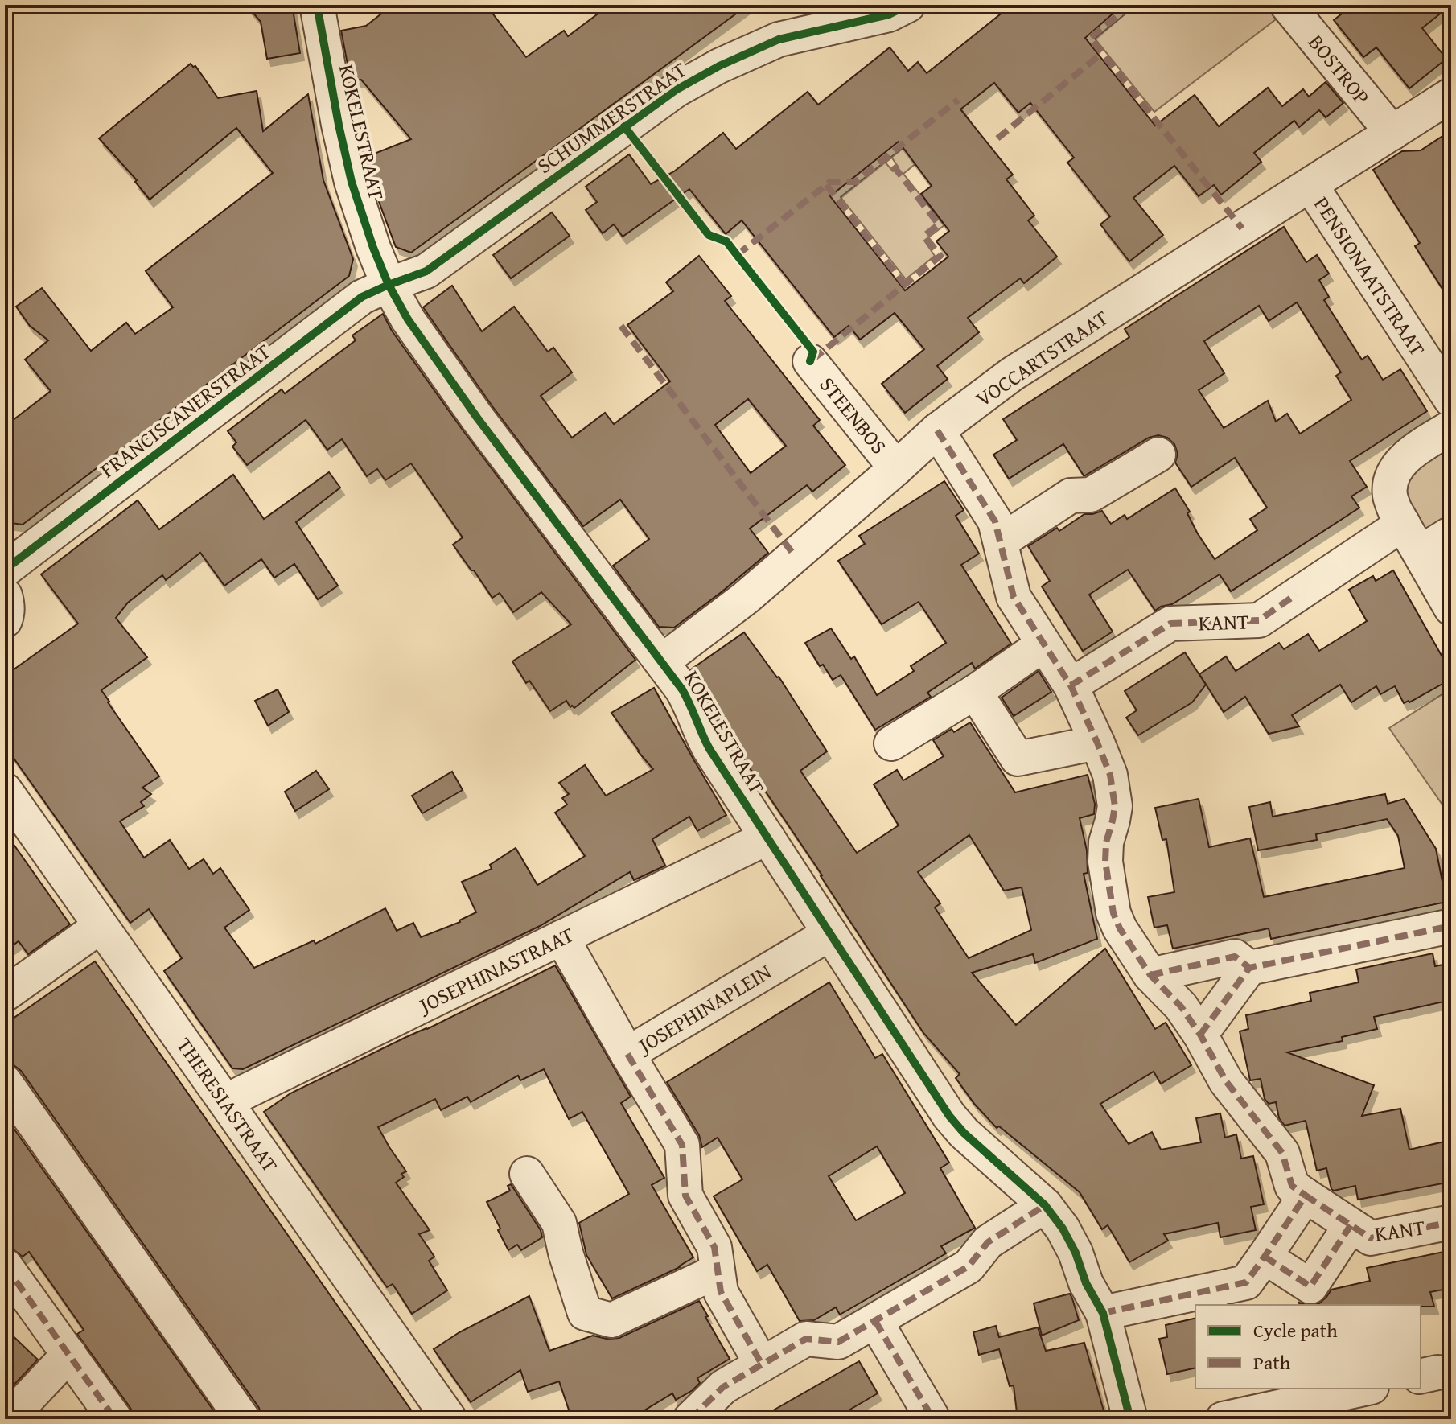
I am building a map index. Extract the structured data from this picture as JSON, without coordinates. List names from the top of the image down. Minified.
{"streets":{"street":["BOSTROP","SCHUMMERSTRAAT","KOKELESTRAAT","PENSIONAATSTRAAT","VOCCARTSTRAAT","FRANCISCANERSTRAAT","STEENBOS","KANT","JOSEPHINASTRAAT","JOSEPHINAPLEIN","THERESIASTRAAT"]},"crossings":[["BOSTROP","VOCCARTSTRAAT"],["SCHUMMERSTRAAT","KOKELESTRAAT"],["SCHUMMERSTRAAT","FRANCISCANERSTRAAT"],["KOKELESTRAAT","VOCCARTSTRAAT"],["KOKELESTRAAT","FRANCISCANERSTRAAT"],["KOKELESTRAAT","JOSEPHINASTRAAT"],["KOKELESTRAAT","JOSEPHINAPLEIN"],["PENSIONAATSTRAAT","VOCCARTSTRAAT"],["VOCCARTSTRAAT","STEENBOS"],["VOCCARTSTRAAT","KANT"],["JOSEPHINASTRAAT","JOSEPHINAPLEIN"],["JOSEPHINASTRAAT","THERESIASTRAAT"]],"legend":["Cycle path","Path"]}
